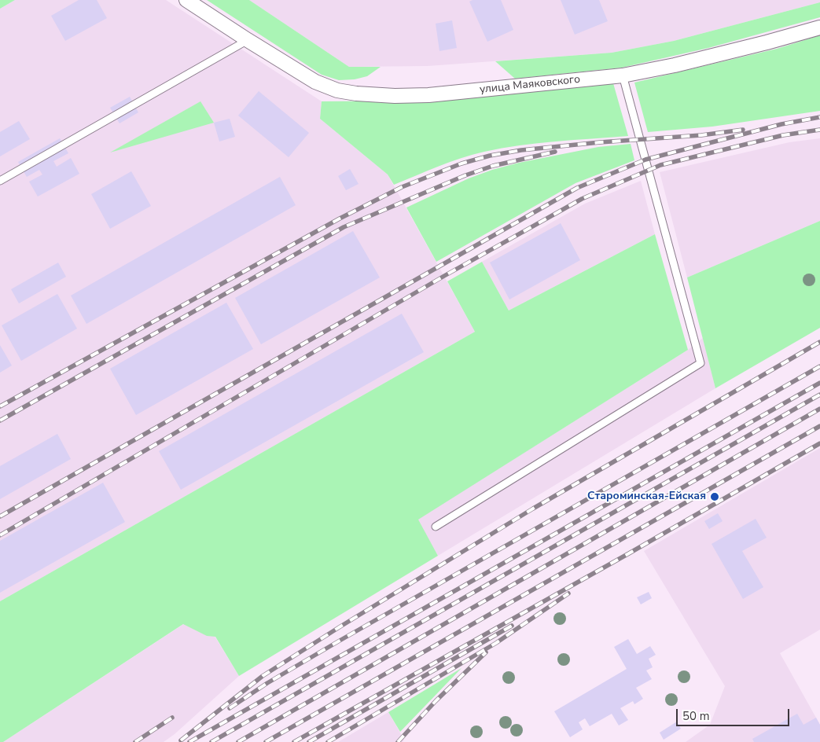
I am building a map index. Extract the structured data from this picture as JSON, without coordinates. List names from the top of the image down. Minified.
{"streets":{"street":["улица Маяковского"]},"places":["Староминская-Ейская"],"scale_bar":"50 m"}
